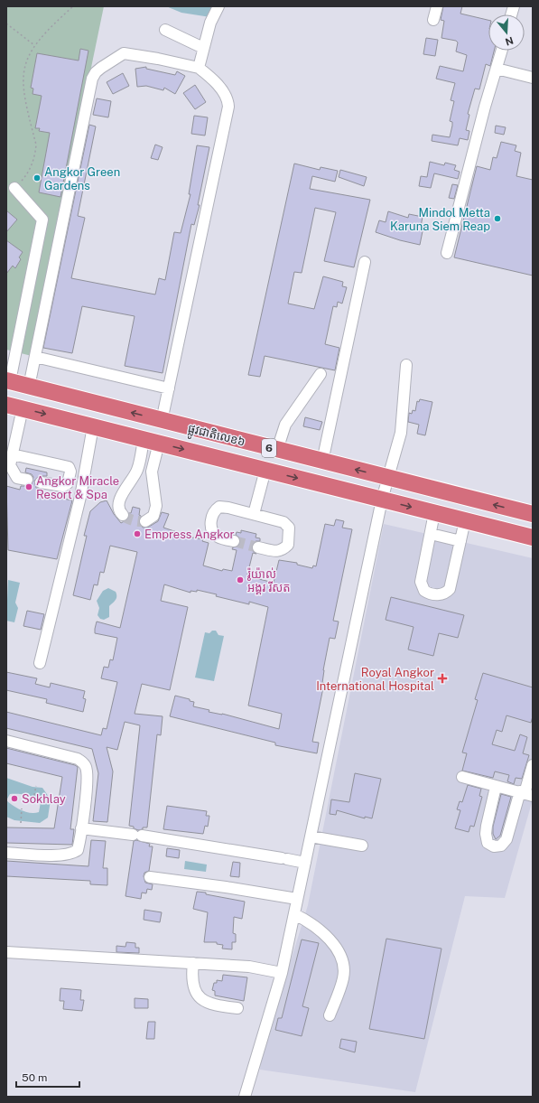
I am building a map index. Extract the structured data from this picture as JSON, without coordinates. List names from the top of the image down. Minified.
{"streets":{"highway":["ផ្លូវជាតិលេខ៦","6"]},"places":{"other":["Angkor Green Gardens","Mindol Metta Karuna Siem Reap","Angkor Miracle Resort & Spa","Empress Angkor","រ៉ូយ៉ាល់ អង្គរ រីសត","Sokhlay"],"health":["Royal Angkor International Hospital"]},"scale_bar":"50 m","north":"bottom"}
